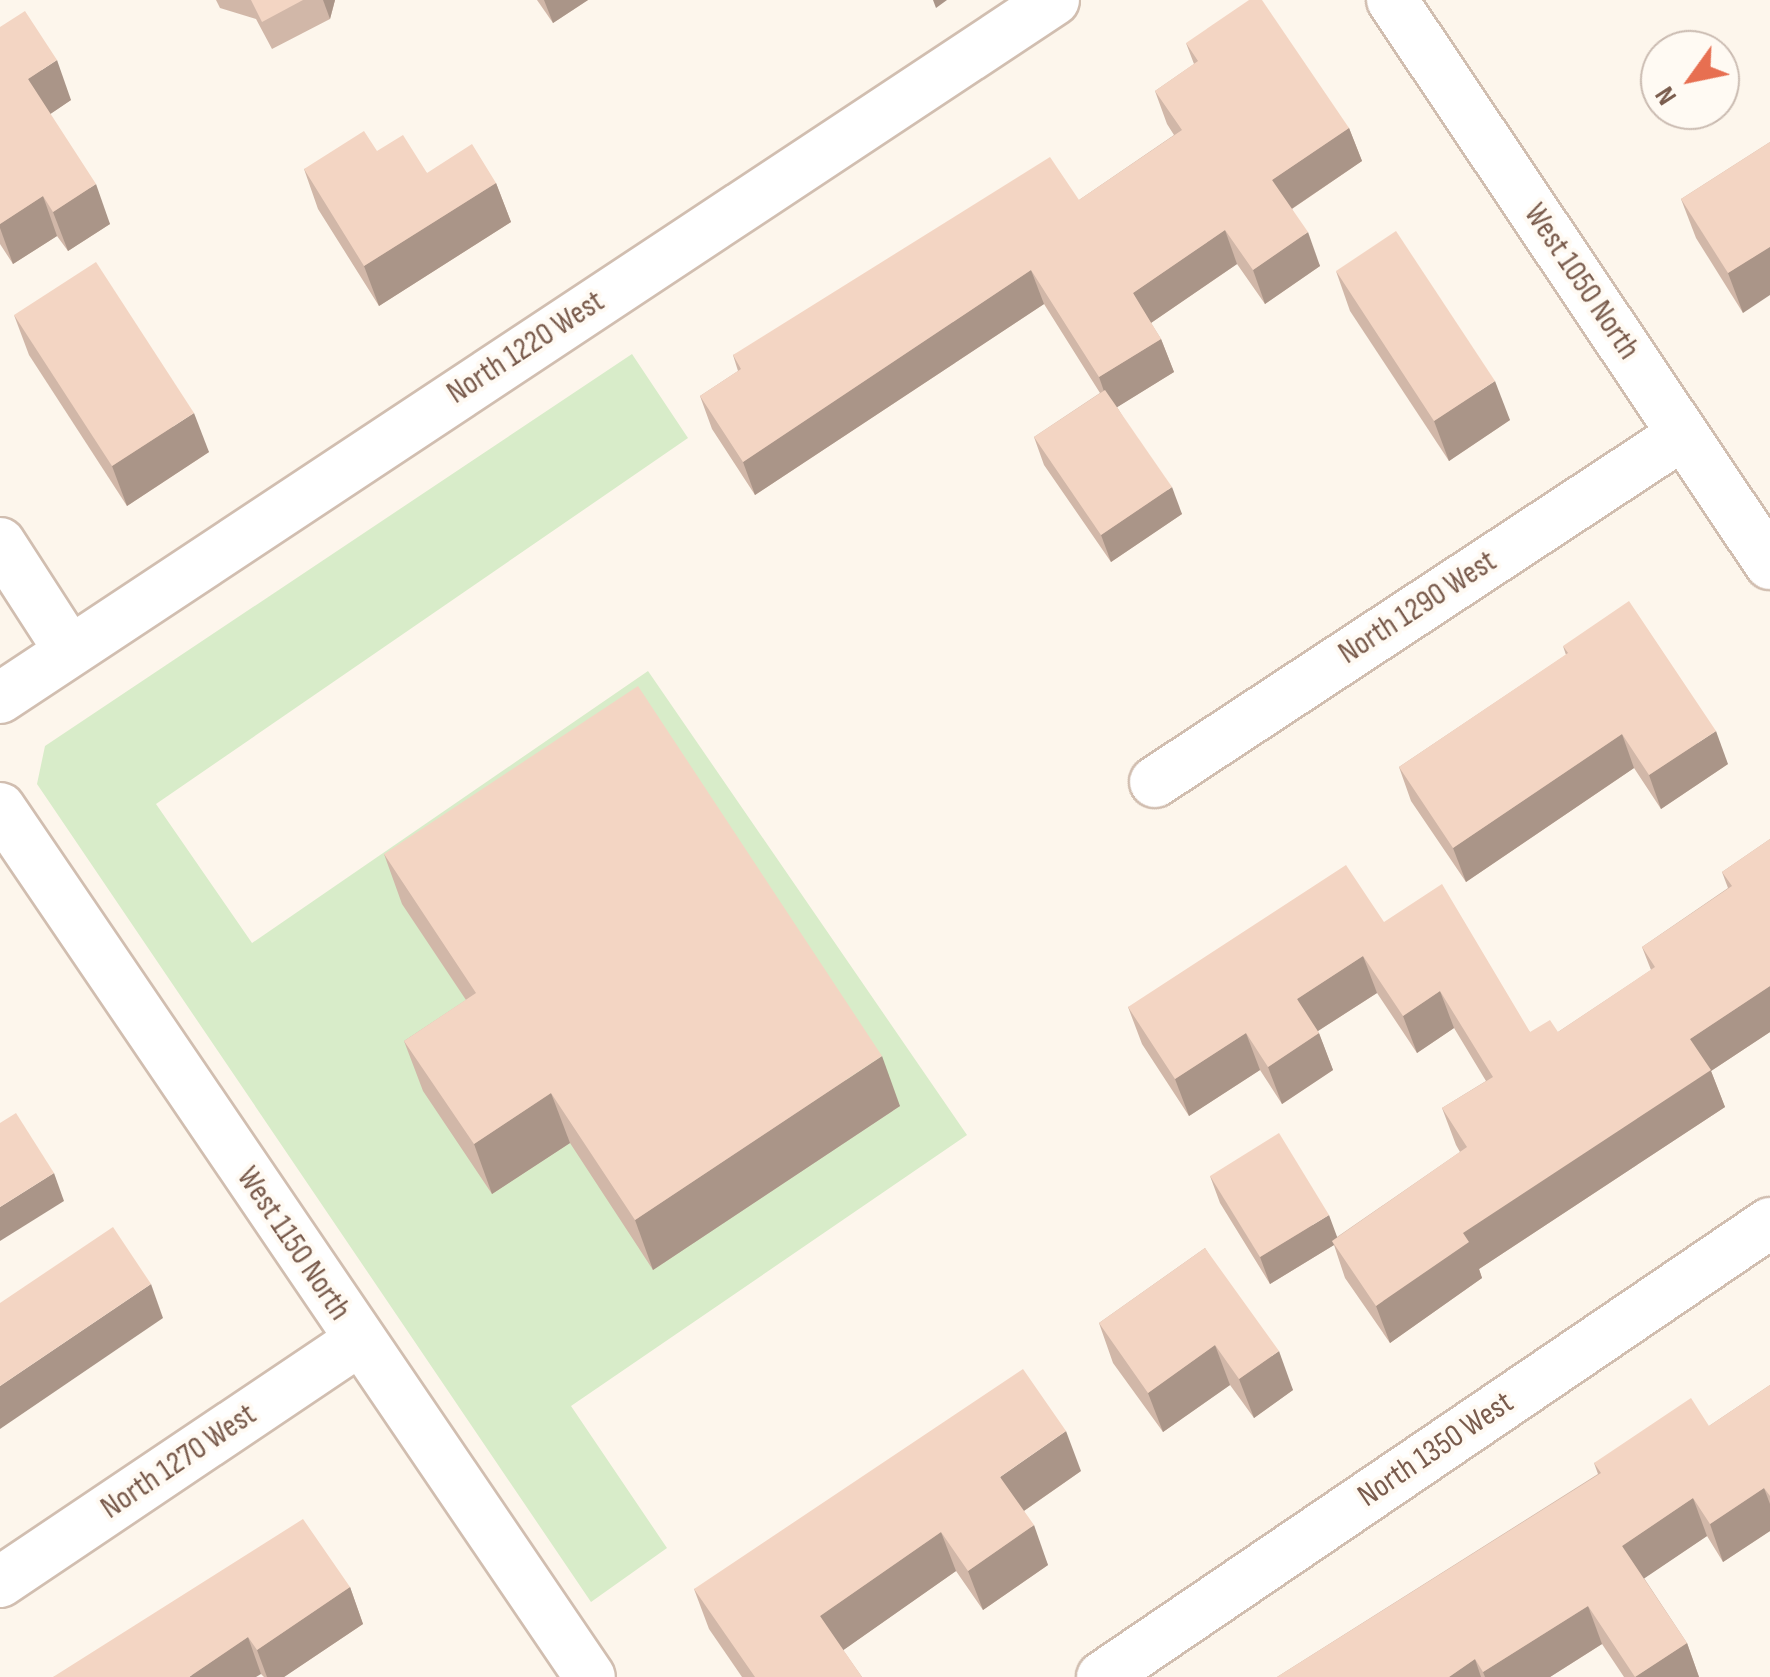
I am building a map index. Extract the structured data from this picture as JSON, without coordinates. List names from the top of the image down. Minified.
{"streets":{"street":["West 1050 North","North 1220 West","North 1290 West","West 1150 North","North 1350 West","North 1270 West"]},"crossings":[["West 1050 North","North 1290 West"],["West 1150 North","North 1270 West"]],"north":"bottom left"}
